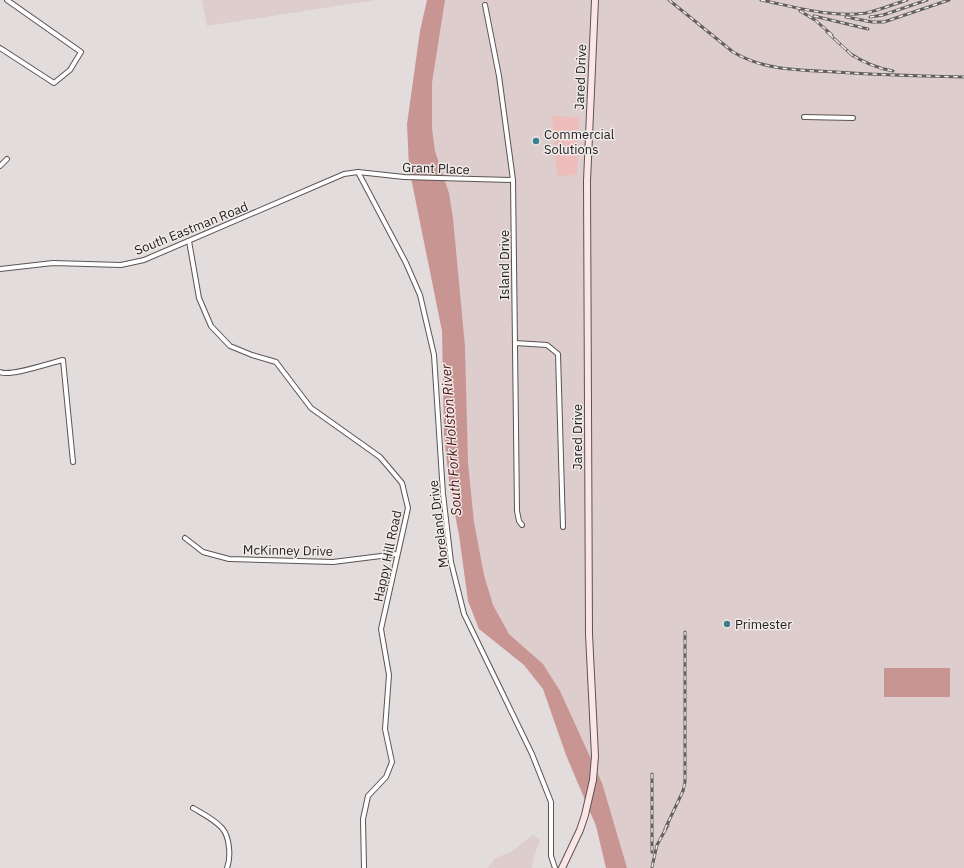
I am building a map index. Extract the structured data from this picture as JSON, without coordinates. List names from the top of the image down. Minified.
{"streets":{"main road":["Jared Drive"],"street":["Grant Place","South Eastman Road","Island Drive","Moreland Drive","McKinney Drive","Happy Hill Road"]},"crossings":[["Grant Place","South Eastman Road"],["Grant Place","Island Drive"],["Grant Place","Moreland Drive"],["South Eastman Road","Moreland Drive"],["South Eastman Road","Happy Hill Road"],["McKinney Drive","Happy Hill Road"]],"water":["South Fork Holston River"],"places":["Commercial Solutions","Primester"]}
